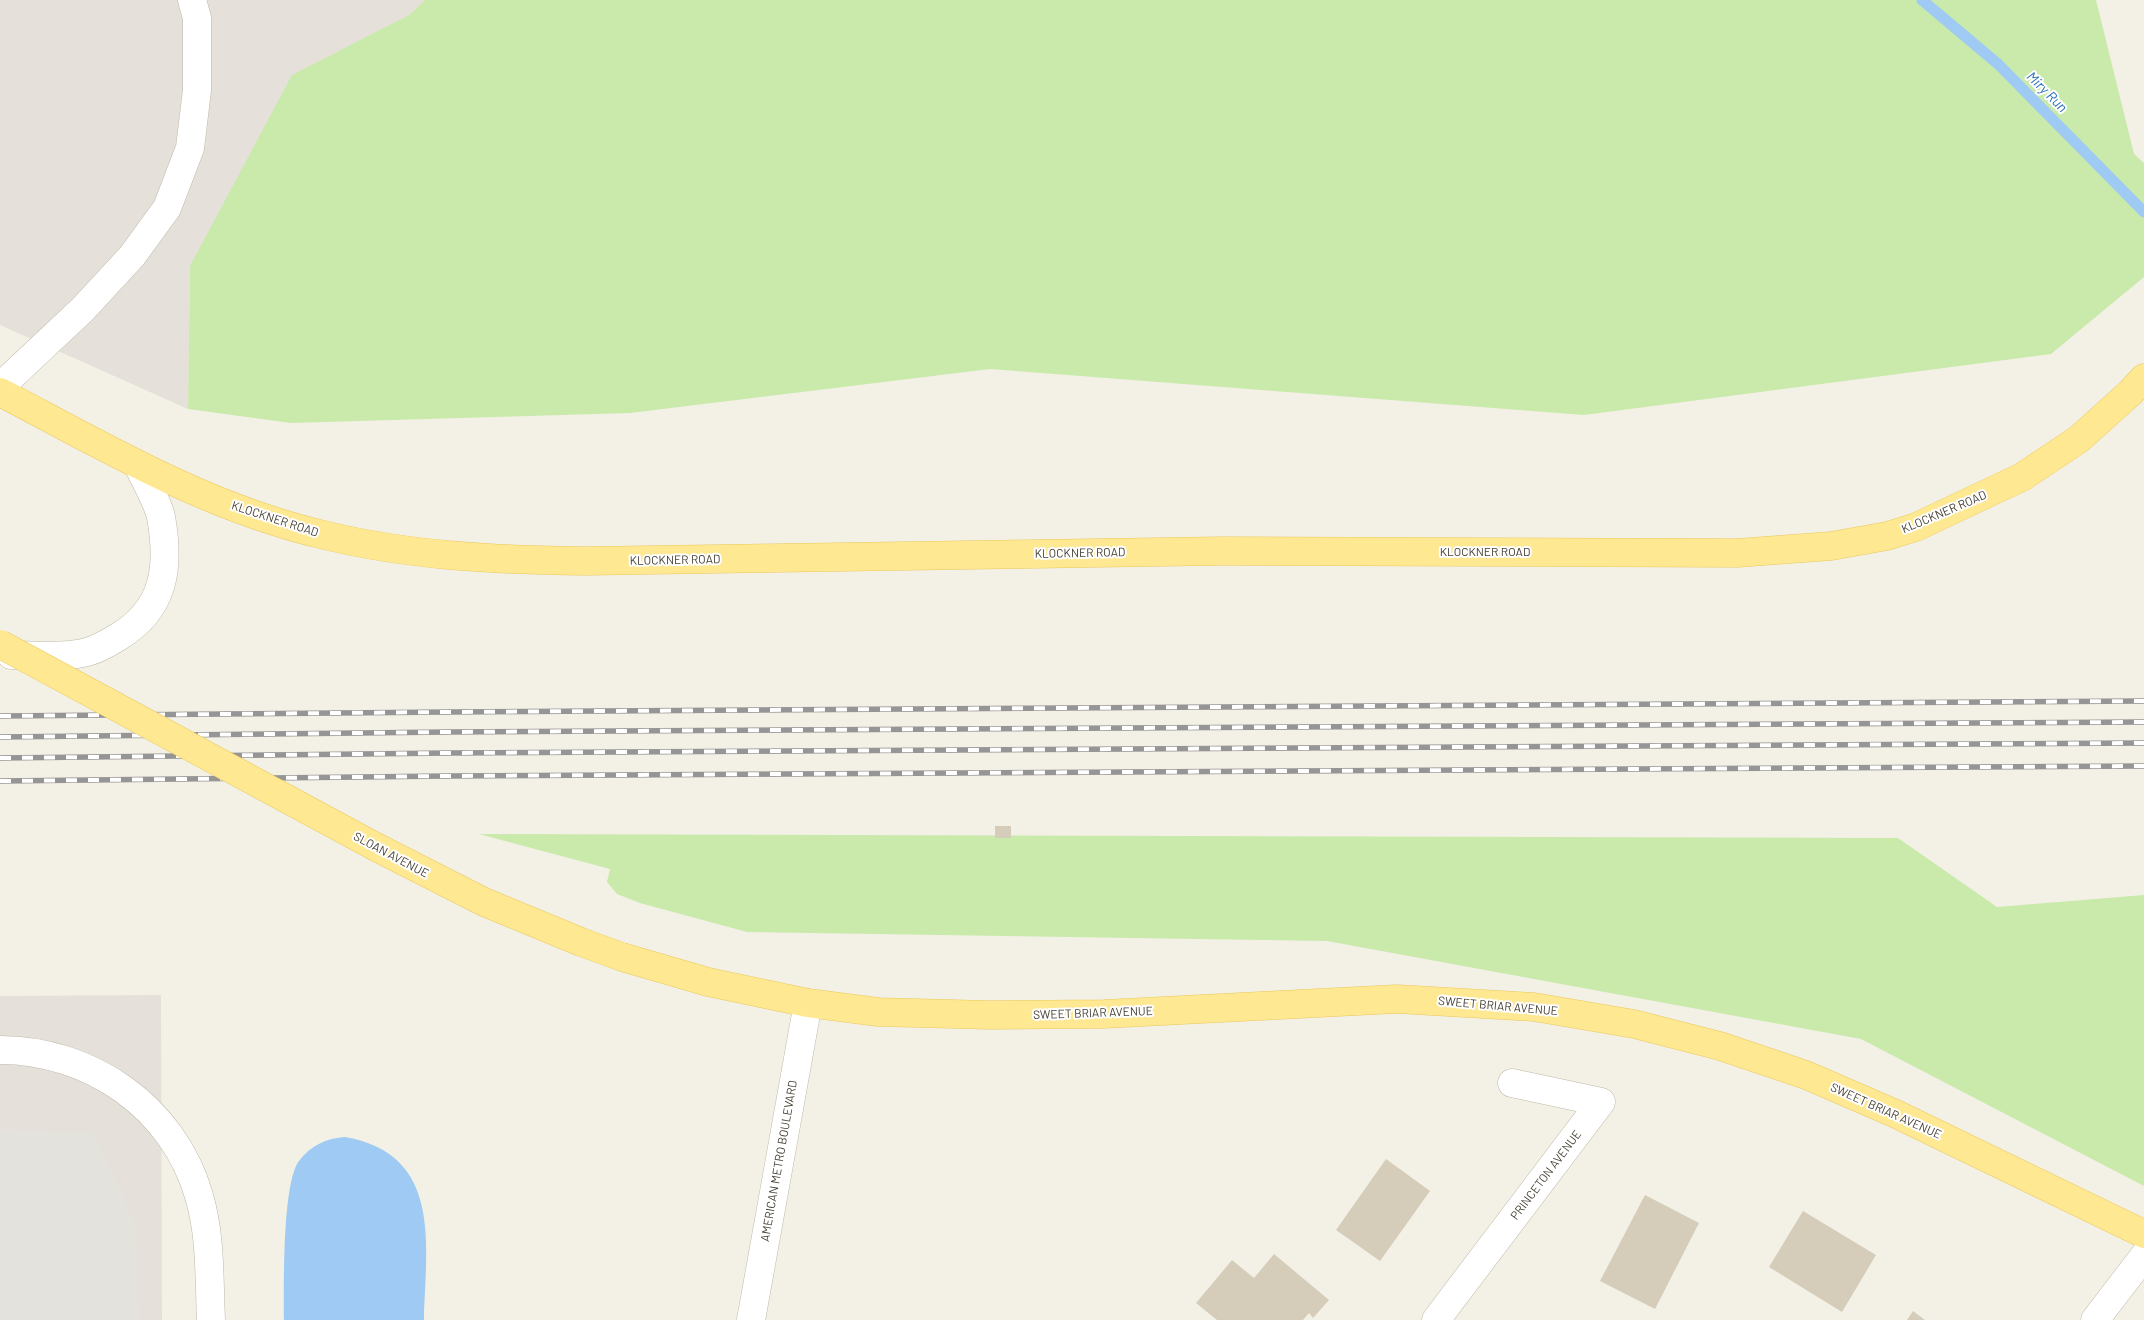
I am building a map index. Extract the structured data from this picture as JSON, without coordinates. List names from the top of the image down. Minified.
{"streets":{"main road":["KLOCKNER ROAD","SLOAN AVENUE","SWEET BRIAR AVENUE"],"street":["AMERICAN METRO BOULEVARD","PRINCETON AVENUE"]},"crossings":[["SLOAN AVENUE","SWEET BRIAR AVENUE"],["SLOAN AVENUE","AMERICAN METRO BOULEVARD"],["SWEET BRIAR AVENUE","AMERICAN METRO BOULEVARD"]],"water":["Miry Run"]}
